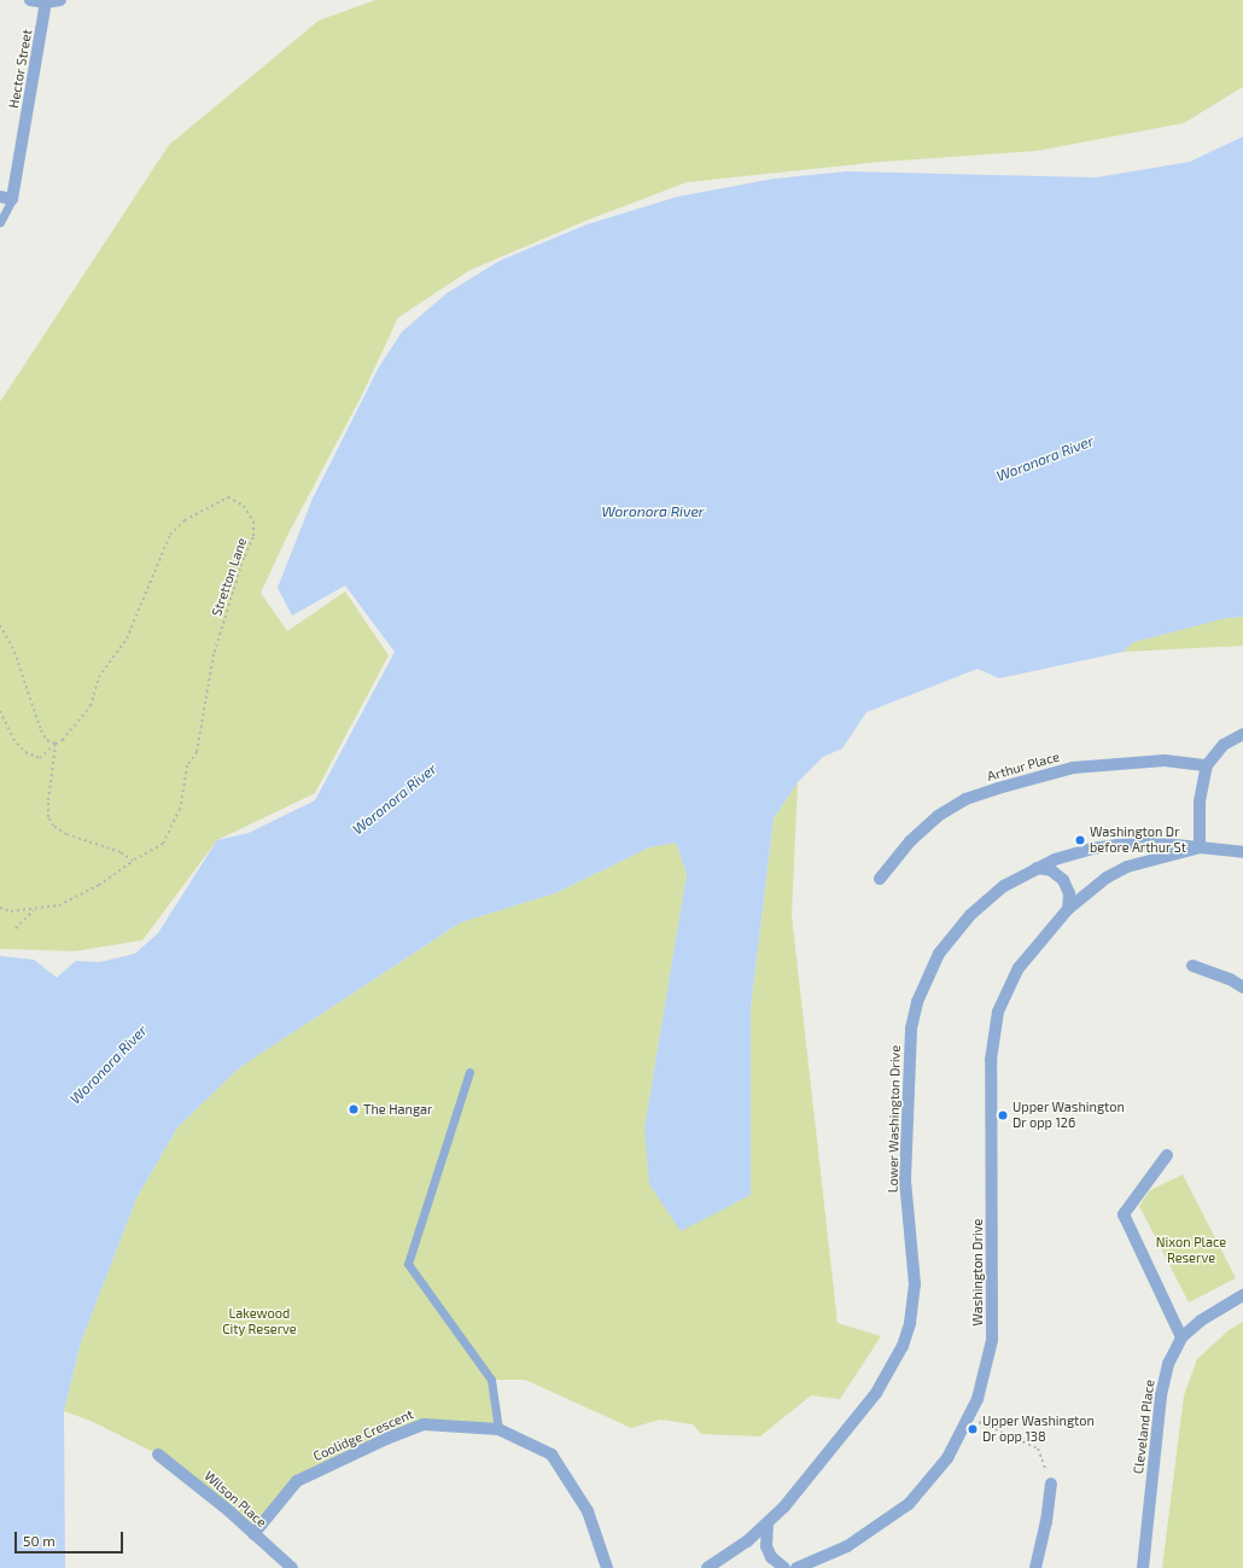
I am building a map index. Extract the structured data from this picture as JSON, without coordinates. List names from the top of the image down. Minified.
{"streets":{"street":["Hector Street","Arthur Place","Lower Washington Drive","Washington Drive","Cleveland Place","Coolidge Crescent","Wilson Place"],"path":["Stretton Lane"]},"crossings":[["Lower Washington Drive","Washington Drive"],["Coolidge Crescent","Wilson Place"]],"water":["Woronora River"],"parks":["Nixon Place Reserve","Lakewood City Reserve"],"places":["Washington Dr before Arthur St","The Hangar","Upper Washington Dr opp 126","Upper Washington Dr opp 138"],"scale_bar":"50 m"}
